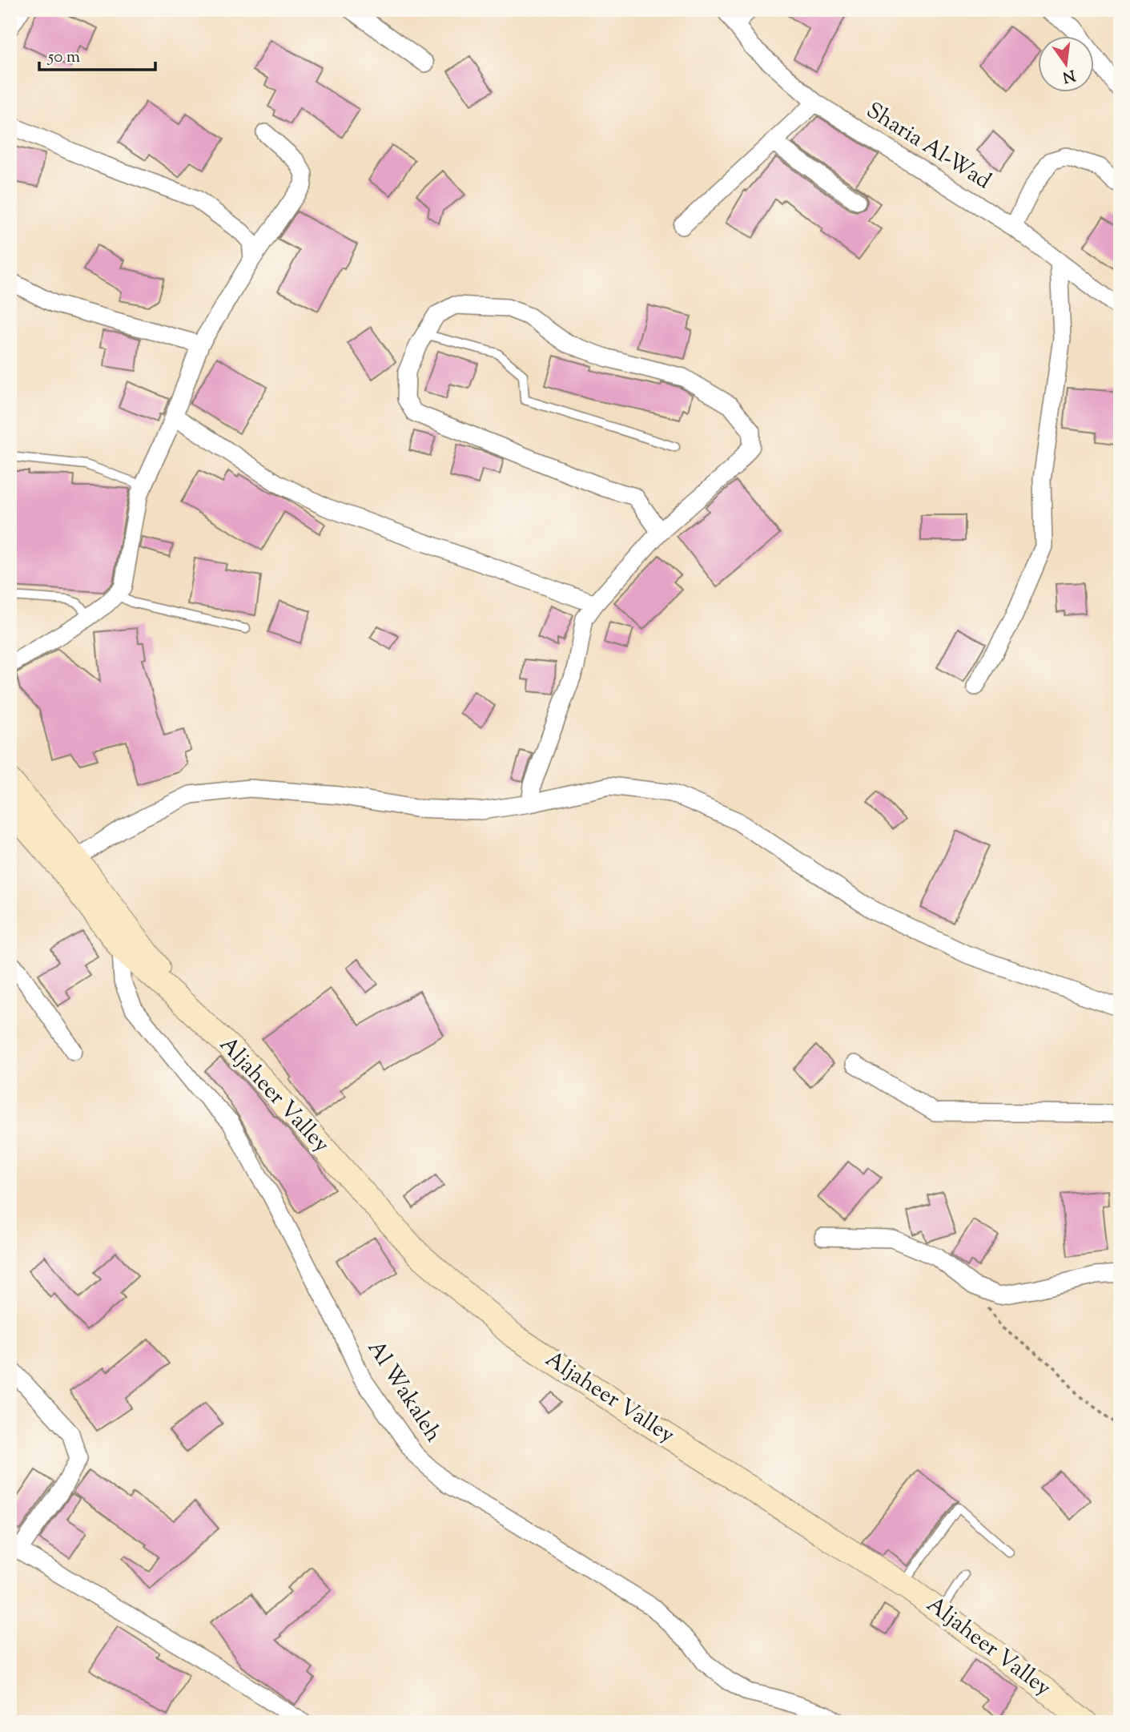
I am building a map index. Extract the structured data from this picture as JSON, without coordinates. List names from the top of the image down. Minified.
{"streets":{"street":["Sharia Al-Wad","Aljaheer Valley","Al Wakaleh"]},"crossings":[["Aljaheer Valley","Al Wakaleh"]],"scale_bar":"50 m","north":"bottom"}
